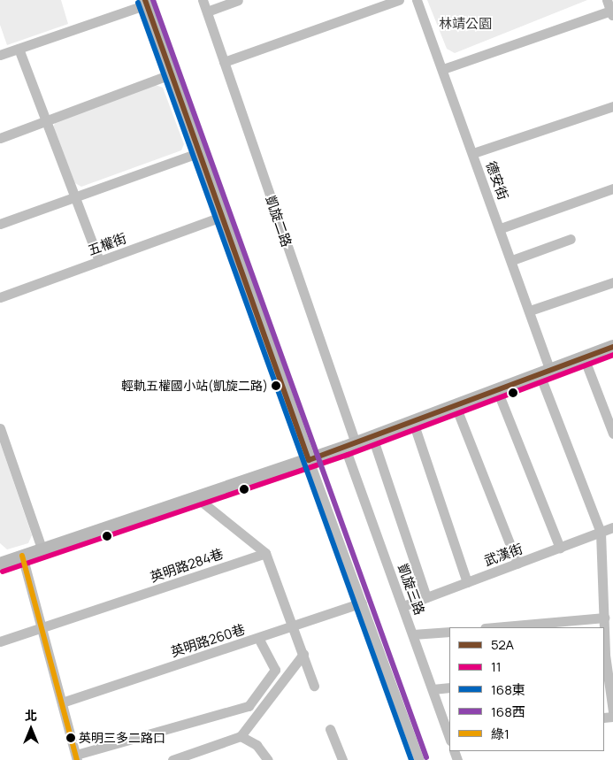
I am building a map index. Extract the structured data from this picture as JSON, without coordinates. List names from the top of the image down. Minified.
{"streets":{"street":["德安街","凱旋二路","五權街","武漢街","英明路284巷","凱旋三路","英明路260巷"]},"crossings":[["德安街","武漢街"],["凱旋二路","凱旋三路"],["武漢街","凱旋三路"]],"parks":["林靖公園"],"places":["輕軌五權國小站(凱旋二路)","英明三多二路口"],"lines":["transit line 52A","transit line 168西","transit line 168東","transit line 11","transit line 綠1"],"legend":["52A","11","168東","168西","綠1"],"north":"top"}
